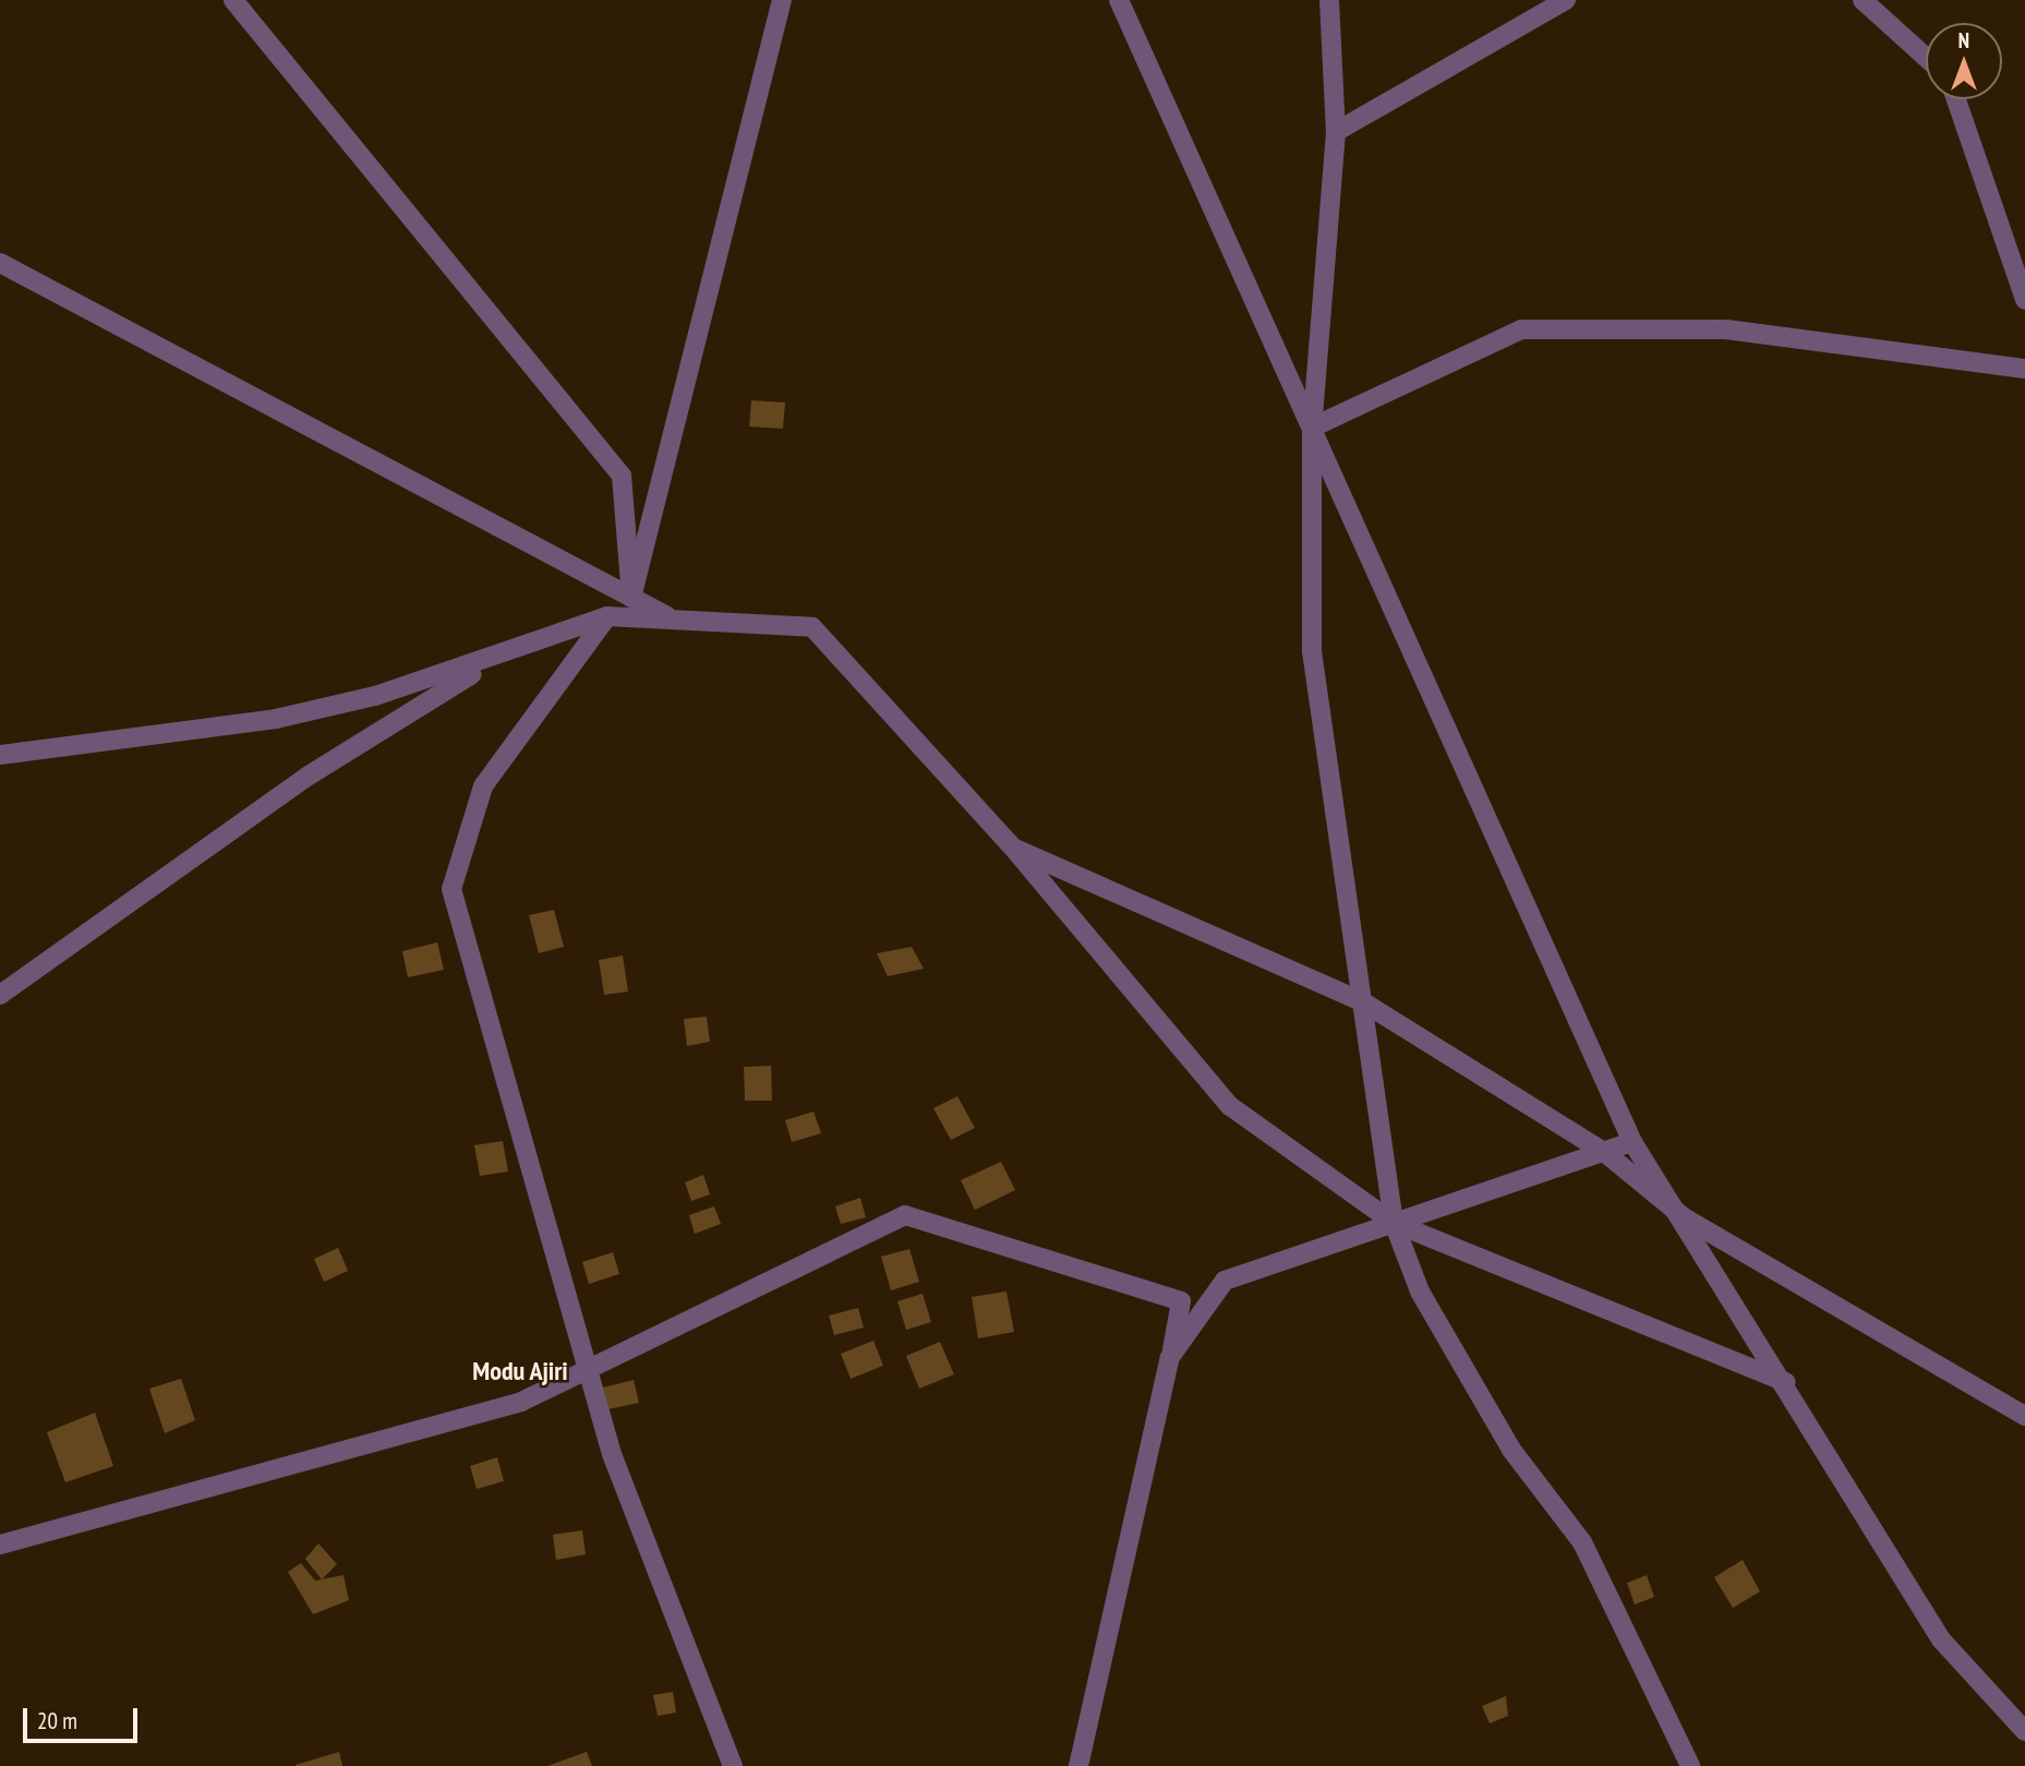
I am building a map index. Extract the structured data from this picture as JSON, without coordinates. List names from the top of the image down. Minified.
{"districts":["Modu Ajiri"],"scale_bar":"20 m","north":"top"}
